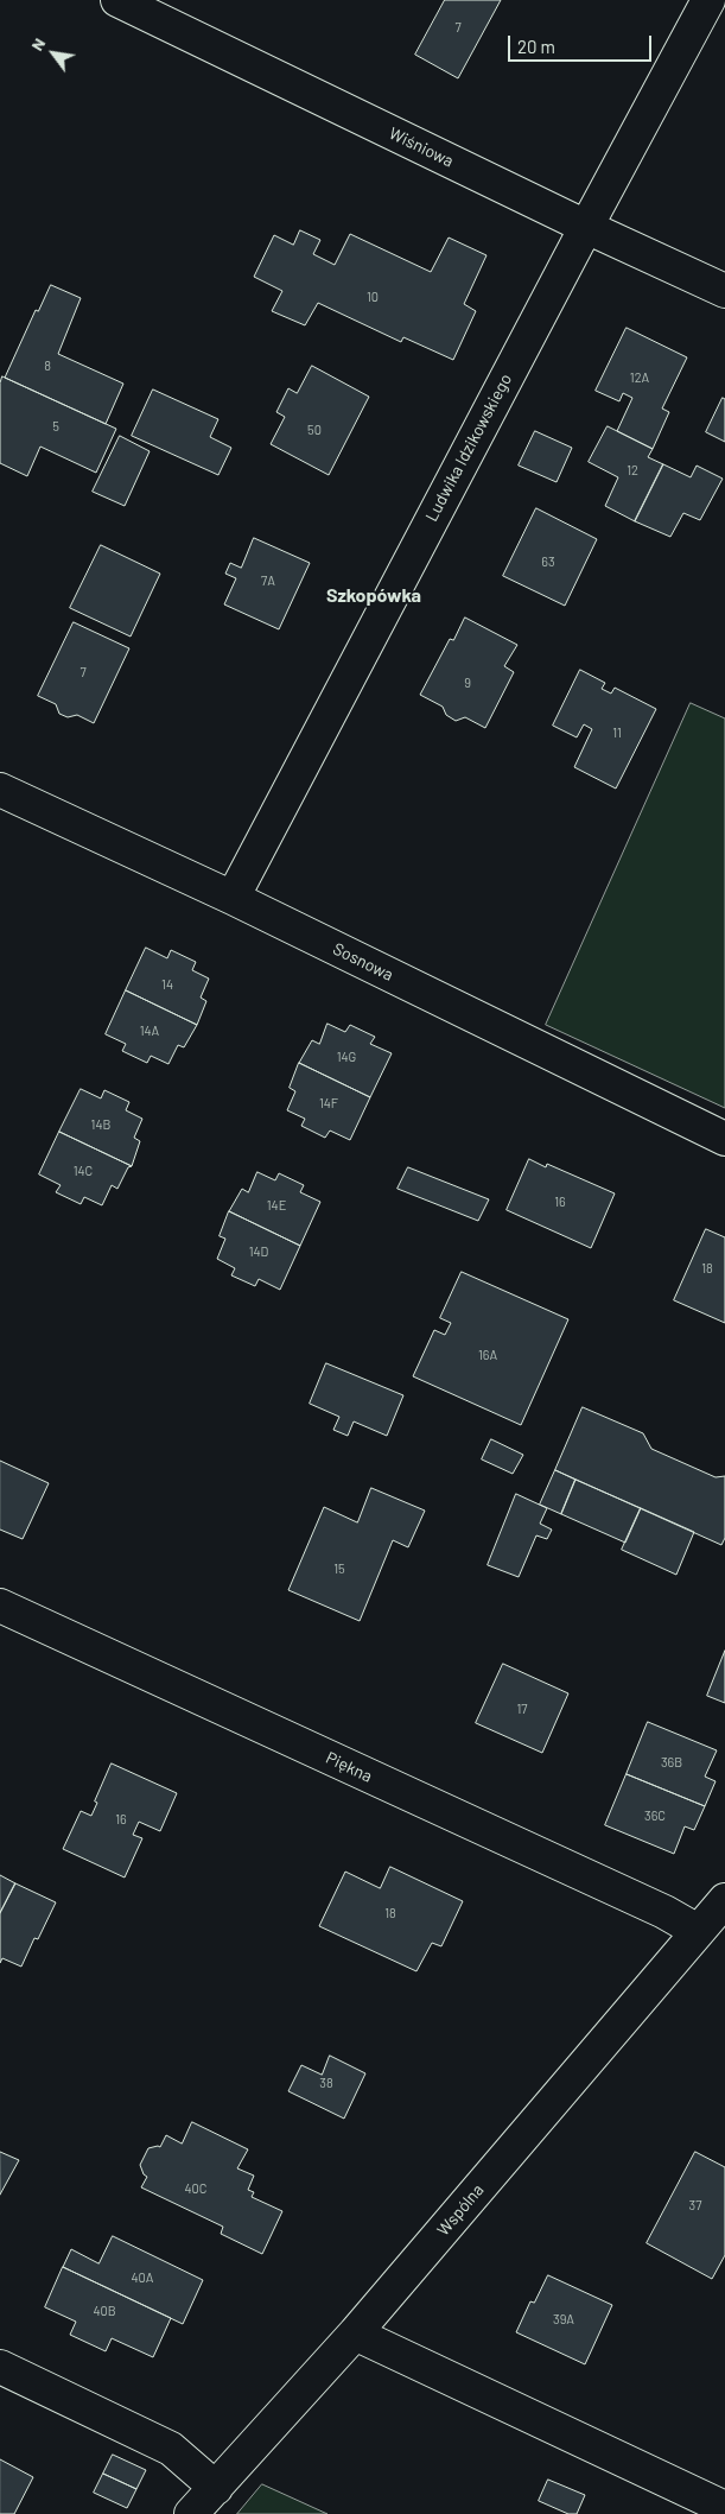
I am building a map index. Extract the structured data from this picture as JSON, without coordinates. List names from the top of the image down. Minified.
{"streets":{"street":["Wiśniowa","Ludwika Idzikowskiego","Sosnowa","Piękna","Wspólna"]},"crossings":[["Wiśniowa","Ludwika Idzikowskiego"],["Ludwika Idzikowskiego","Sosnowa"],["Piękna","Wspólna"]],"districts":["Szkopówka"],"house_numbers":["7","10","8","12A","5","50","12","63","7A","7","9","11","14","14A","14G","14F","14B","14C","16","14E","14D","18","16A","15","17","36B","36C","16","18","38","40C","37","40A","40B","39A"],"scale_bar":"20 m","north":"top left"}
